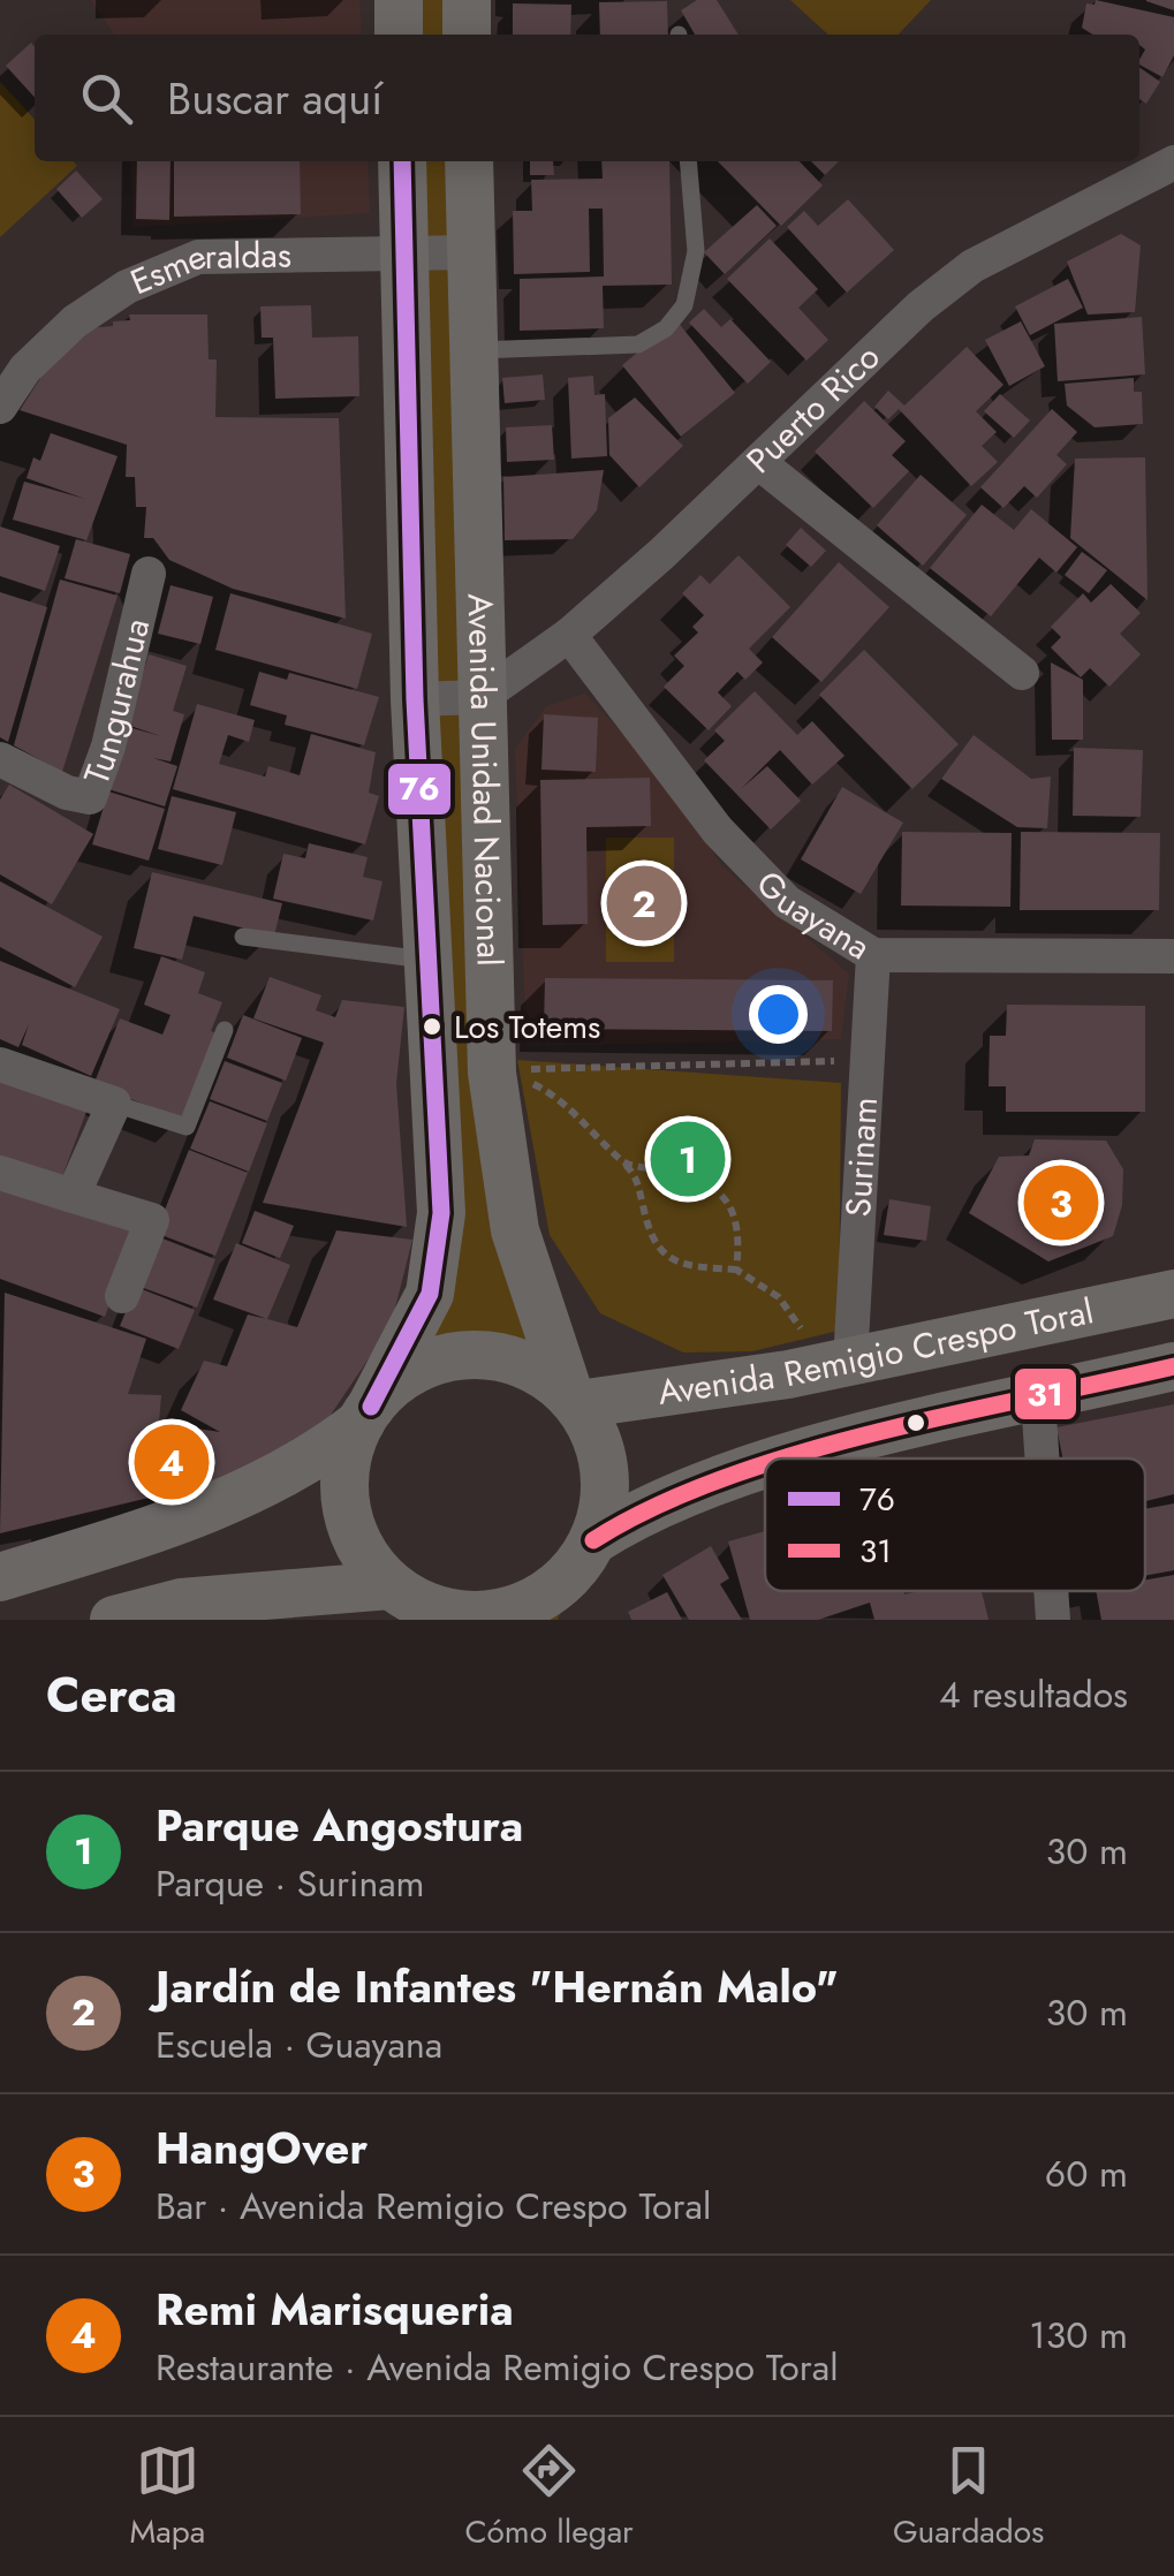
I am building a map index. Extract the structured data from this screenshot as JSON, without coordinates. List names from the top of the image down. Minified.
{"streets":{"main road":["Avenida Unidad Nacional","Avenida Remigio Crespo Toral"],"street":["Esmeraldas","Puerto Rico","Tungurahua","Guayana","Surinam"]},"crossings":[["Esmeraldas","Avenida Unidad Nacional"],["Puerto Rico","Avenida Unidad Nacional"],["Puerto Rico","Guayana"],["Avenida Unidad Nacional","Avenida Remigio Crespo Toral"],["Guayana","Surinam"],["Surinam","Avenida Remigio Crespo Toral"]],"places":["Los Totems"],"lines":["transit line 76","transit line 31"],"legend":["76","31"],"page":{"search":"Buscar aquí","pins":["2","1","3","4"],"heading":["Cerca","4 resultados"],"list":[{"mark":"1","name":"Parque Angostura","note":"Parque · Surinam","value":"30 m"},{"mark":"2","name":"Jardín de Infantes \"Hernán Malo\"","note":"Escuela · Guayana","value":"30 m"},{"mark":"3","name":"HangOver","note":"Bar · Avenida Remigio Crespo Toral","value":"60 m"},{"mark":"4","name":"Remi Marisqueria","note":"Restaurante · Avenida Remigio Crespo Toral","value":"130 m"}],"nav":["Mapa","Cómo llegar","Guardados"]}}
